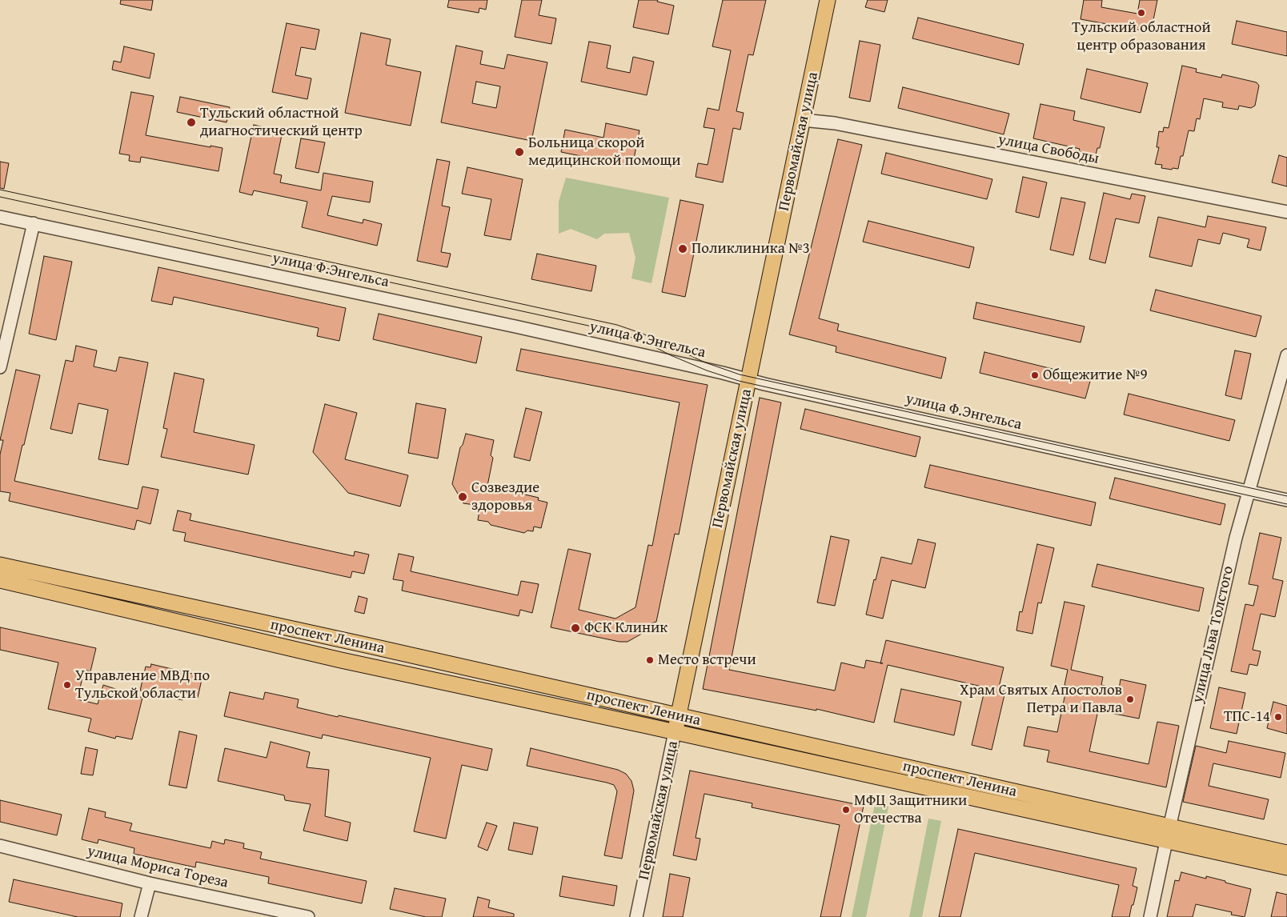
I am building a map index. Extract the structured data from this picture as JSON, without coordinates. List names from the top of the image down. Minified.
{"streets":{"main road":["Первомайская улица","проспект Ленина"],"street":["улица Свободы","улица Ф.Энгельса","улица Льва Толстого","улица Мориса Тореза"]},"crossings":[["Первомайская улица","улица Свободы"],["Первомайская улица","улица Ф.Энгельса"],["Первомайская улица","проспект Ленина"],["улица Ф.Энгельса","улица Льва Толстого"],["улица Льва Толстого","проспект Ленина"]],"places":["Тульский областной центр образования","Тульский областной диагностический центр","Больница скорой медицинской помощи","Поликлиника №3","Общежитие №9","Созвездие здоровья","ФСК Клиник","Место встречи","Управление МВД по Тульской области","Храм Святых Апостолов Петра и Павла","ТПС-14","МФЦ Защитники Отечества"]}
